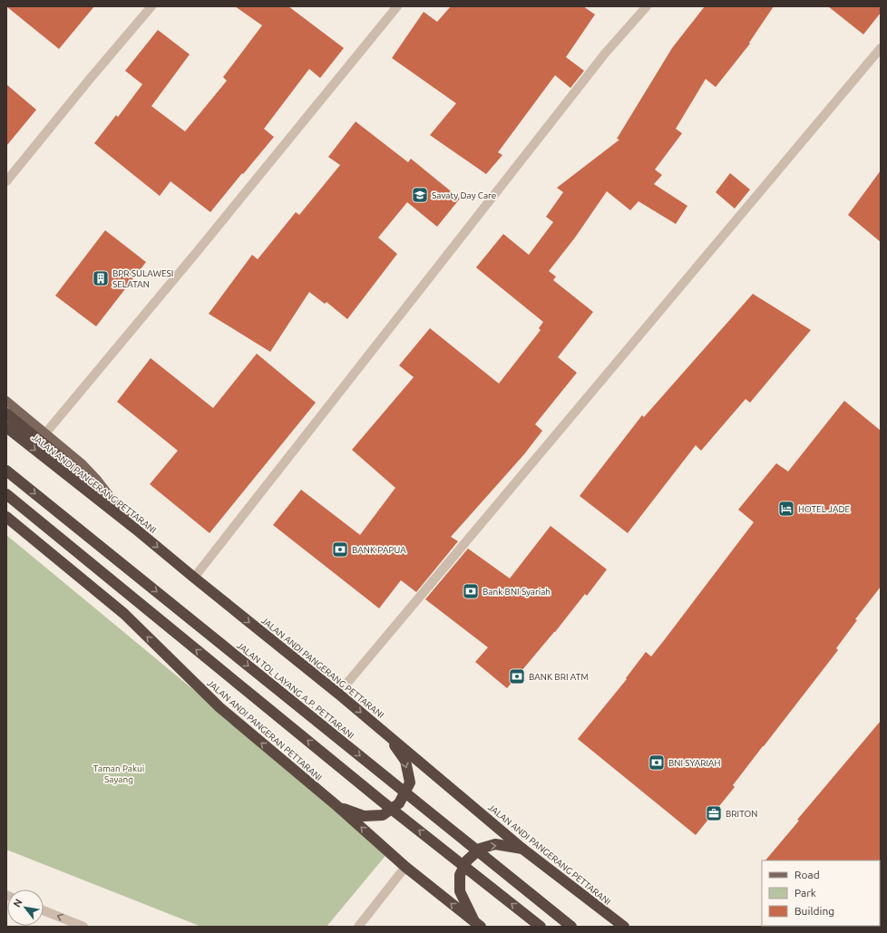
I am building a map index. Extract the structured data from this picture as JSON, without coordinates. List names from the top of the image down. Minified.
{"streets":{"highway":["JALAN ANDI PANGERANG PETTARANI","JALAN TOL LAYANG A.P. PETTARANI","JALAN ANDI PANGERAN PETTARANI"]},"parks":["Taman Pakui Sayang"],"places":{"school or university":["Savaty Day Care"],"building":["BPR SULAWESI SELATAN"],"hotel":["HOTEL JADE"],"bank":["BANK PAPUA","Bank BNI Syariah","BANK BRI ATM","BNI SYARIAH"],"office":["BRITON"]},"legend":["Road","Park","Building"],"north":"top left"}
